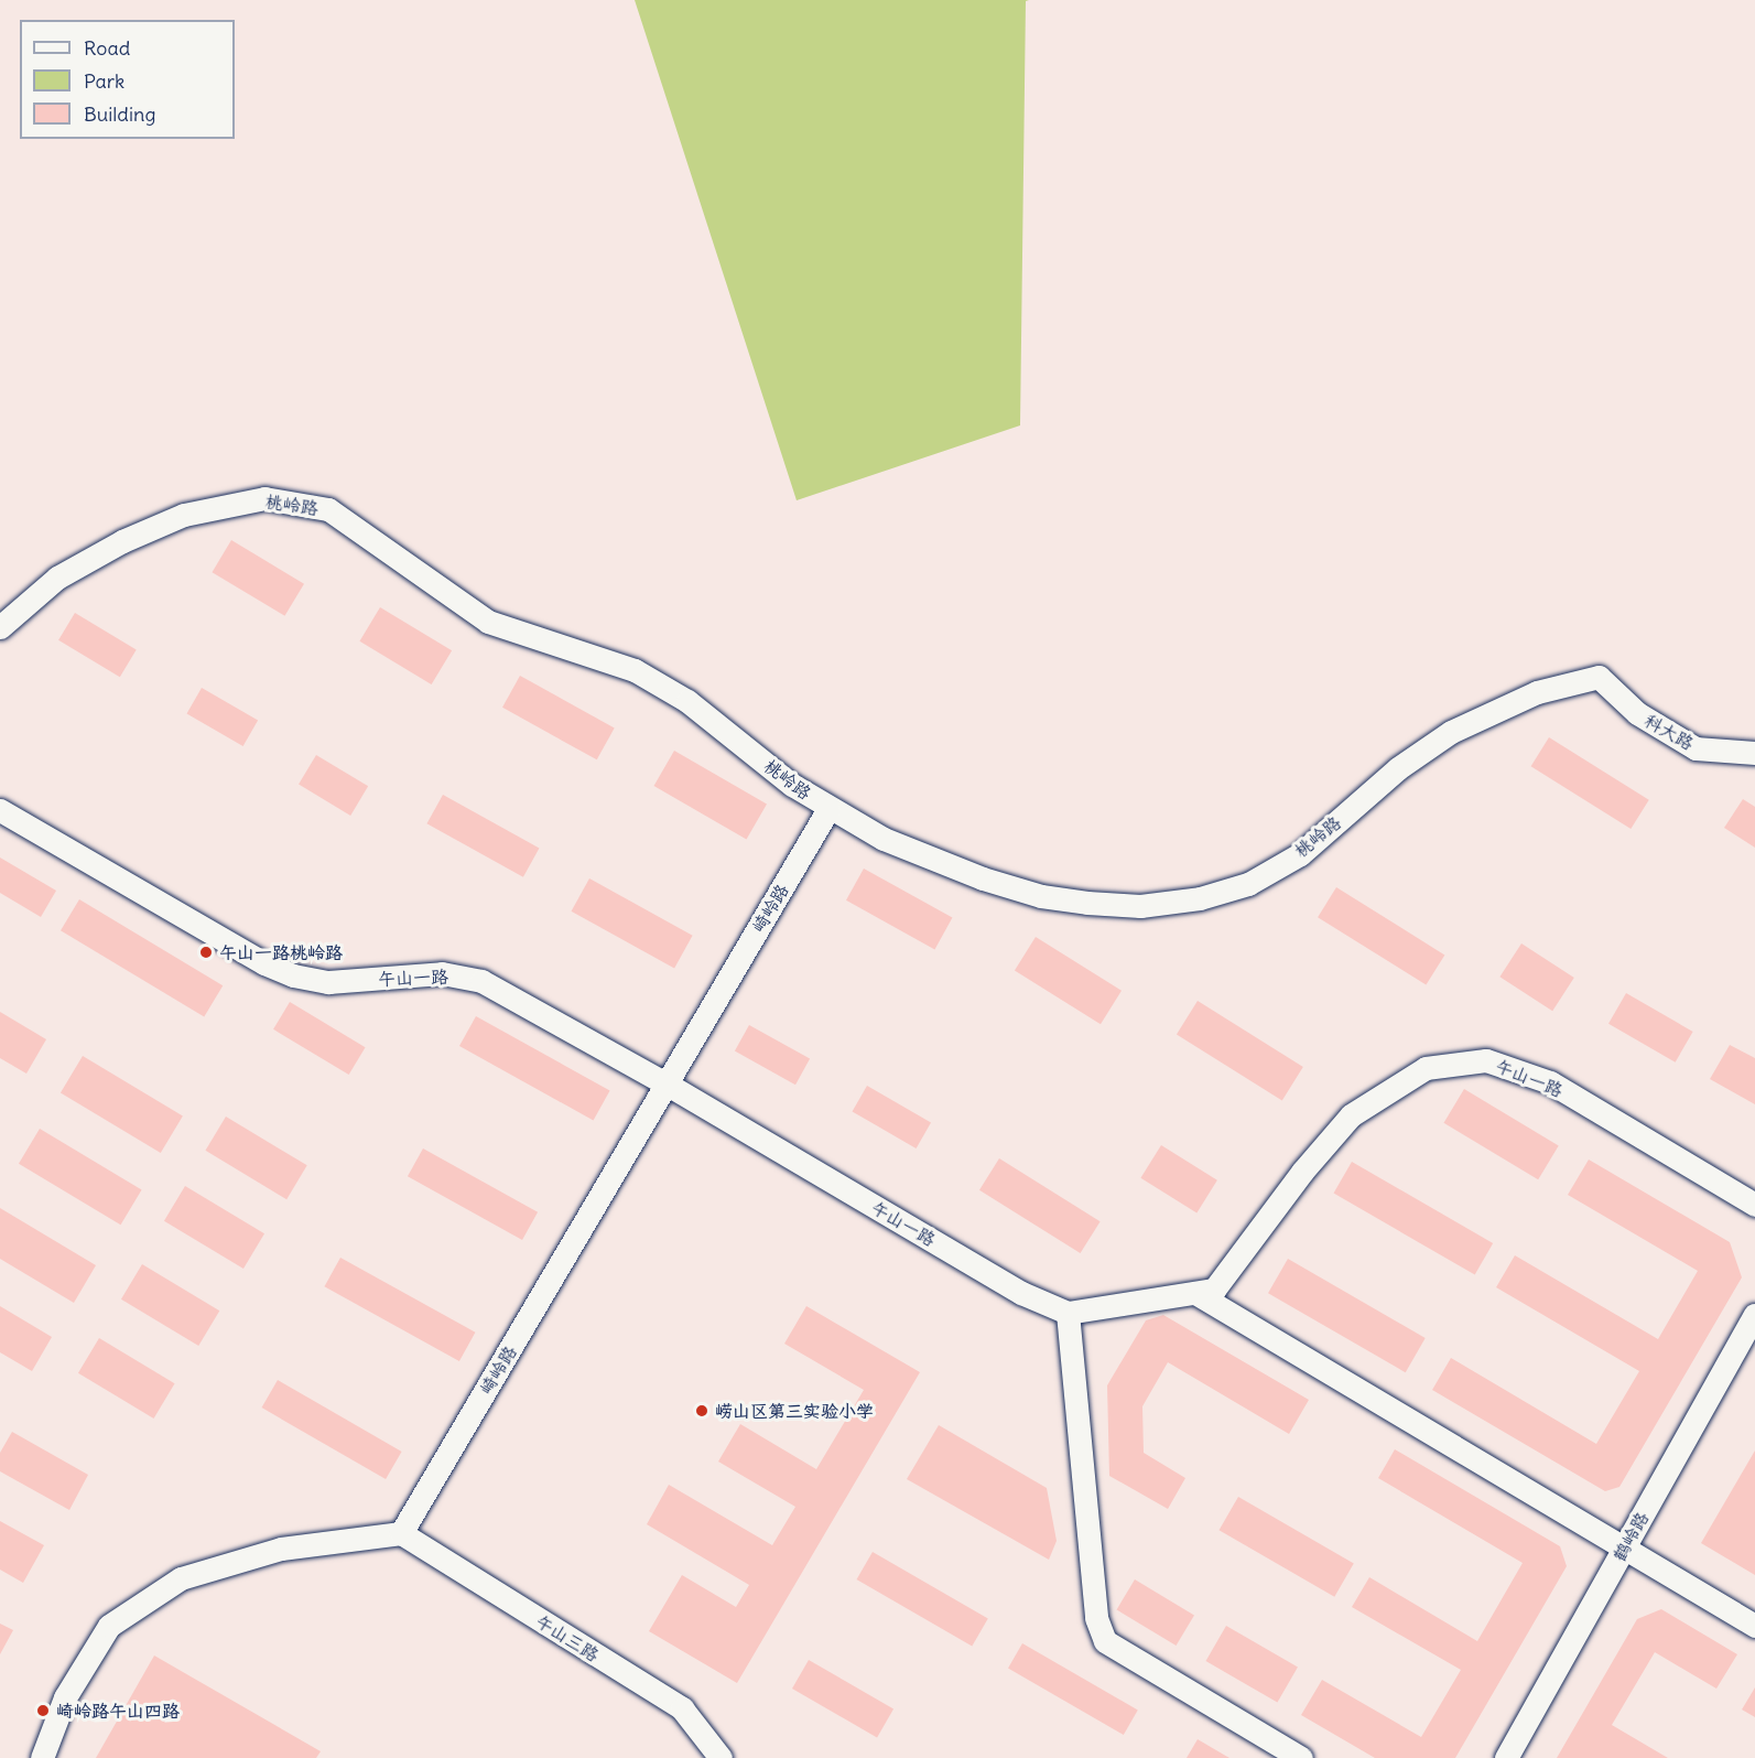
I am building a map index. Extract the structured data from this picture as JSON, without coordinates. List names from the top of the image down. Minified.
{"streets":{"street":["桃岭路","科大路","崎岭路","午山一路","鹤岭路","午山三路"]},"crossings":[["桃岭路","科大路"],["桃岭路","崎岭路"],["崎岭路","午山一路"],["崎岭路","午山三路"]],"places":["午山一路桃岭路","崂山区第三实验小学","崎岭路午山四路"],"legend":["Road","Park","Building"]}
